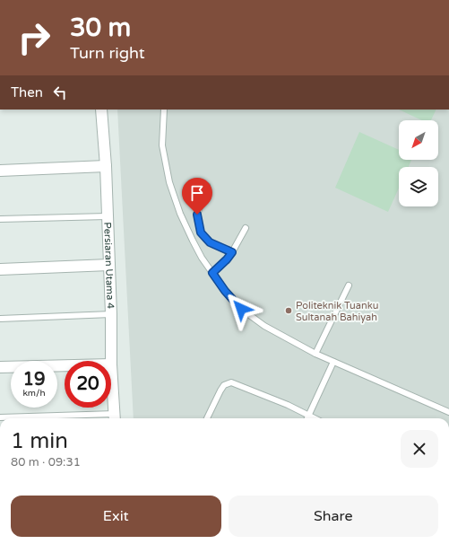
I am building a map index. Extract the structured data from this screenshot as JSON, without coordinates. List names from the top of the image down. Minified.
{"streets":{"street":["Persiaran Utama 4"]},"places":["Politeknik Tuanku Sultanah Bahiyah"],"north":"bottom left","page":{"turn":["30 m","Turn right"],"then":"Then","speed":"19 km/h","limit":"20","heading":["1 min","80 m · 09:31"],"buttons":["Exit","Share"]}}
